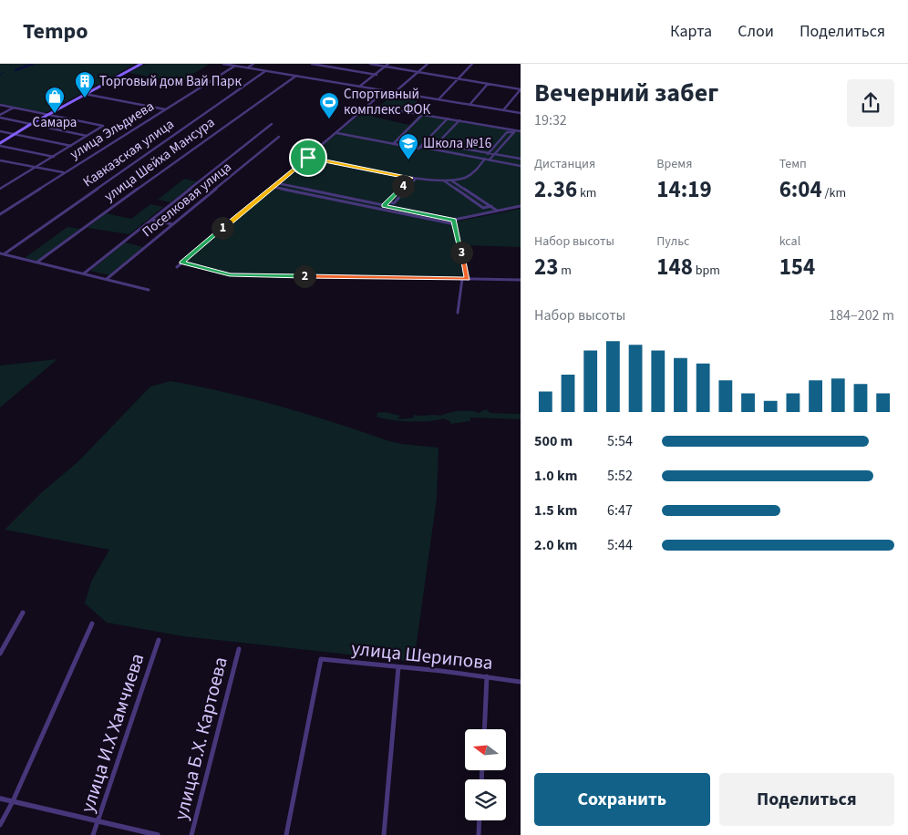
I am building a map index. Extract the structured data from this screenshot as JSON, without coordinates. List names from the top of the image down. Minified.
{"streets":{"street":["улица Эльдиева","Кавказская улица","улица Шейха Мансура","Поселковая улица","улица Шерипова","улица И.Х Хамчиева","улица Б.Х. Картоева"]},"places":{"building":["Торговый дом Вай Парк"],"shop":["Самара"],"sports":["Спортивный комплекс ФОК"],"school or university":["Школа №16"]},"north":"left","page":{"header":"Tempo","nav":["Карта","Слои","Поделиться"],"heading":["Вечерний забег","19:32"],"stats":[["Дистанция","2.36 km"],["Время","14:19"],["Темп","6:04 /km"],["Набор высоты","23 m"],["Пульс","148 bpm"],["kcal","154"]],"pins":["4","1","3","2"],"chart":["Набор высоты","184–202 m"],"list":[{"name":"500 m","note":"5:54"},{"name":"1.0 km","note":"5:52"},{"name":"1.5 km","note":"6:47"},{"name":"2.0 km","note":"5:44"}],"buttons":["Сохранить","Поделиться"]}}
